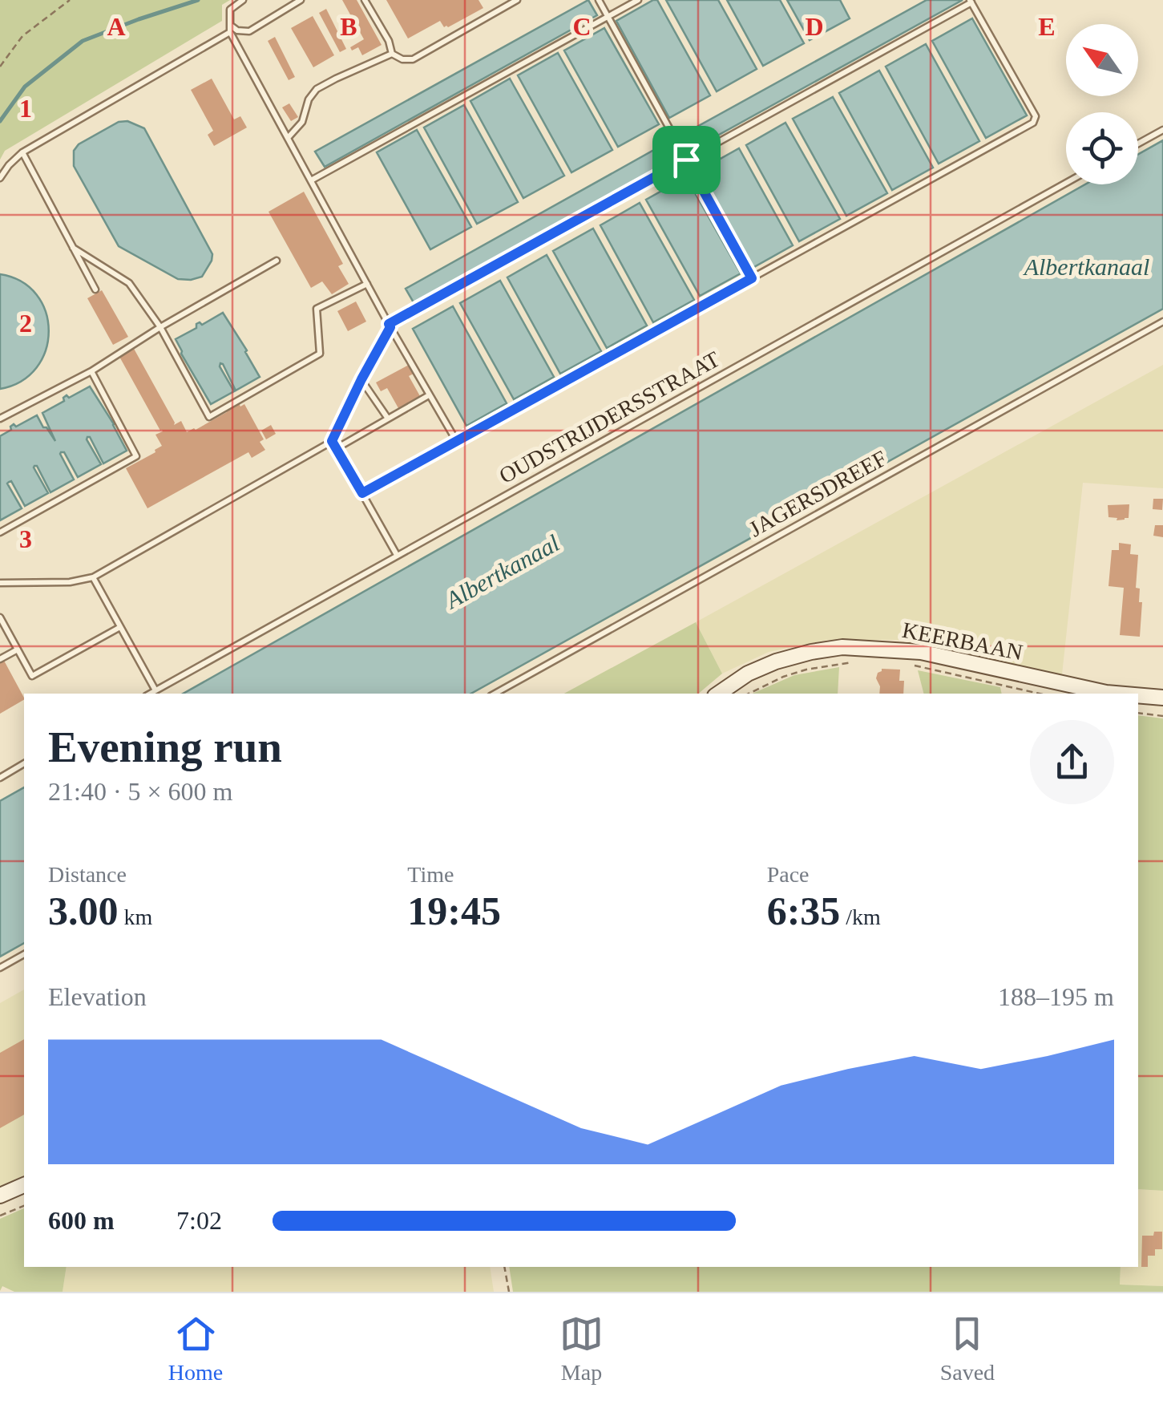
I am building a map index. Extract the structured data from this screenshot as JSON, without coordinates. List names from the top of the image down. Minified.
{"streets":{"street":["KEERBAAN"],"lane":["OUDSTRIJDERSSTRAAT","JAGERSDREEF"]},"water":["Albertkanaal"],"north":"top left","page":{"heading":["Evening run","21:40 · 5 × 600 m"],"stats":[["Distance","3.00 km"],["Time","19:45"],["Pace","6:35 /km"]],"chart":["Elevation","188–195 m"],"list":[{"name":"600 m","note":"7:02"}],"tabs":["Home","Map","Saved"]},"grid":{"columns":["A","B","C","D","E"],"rows":["1","2","3"]}}
